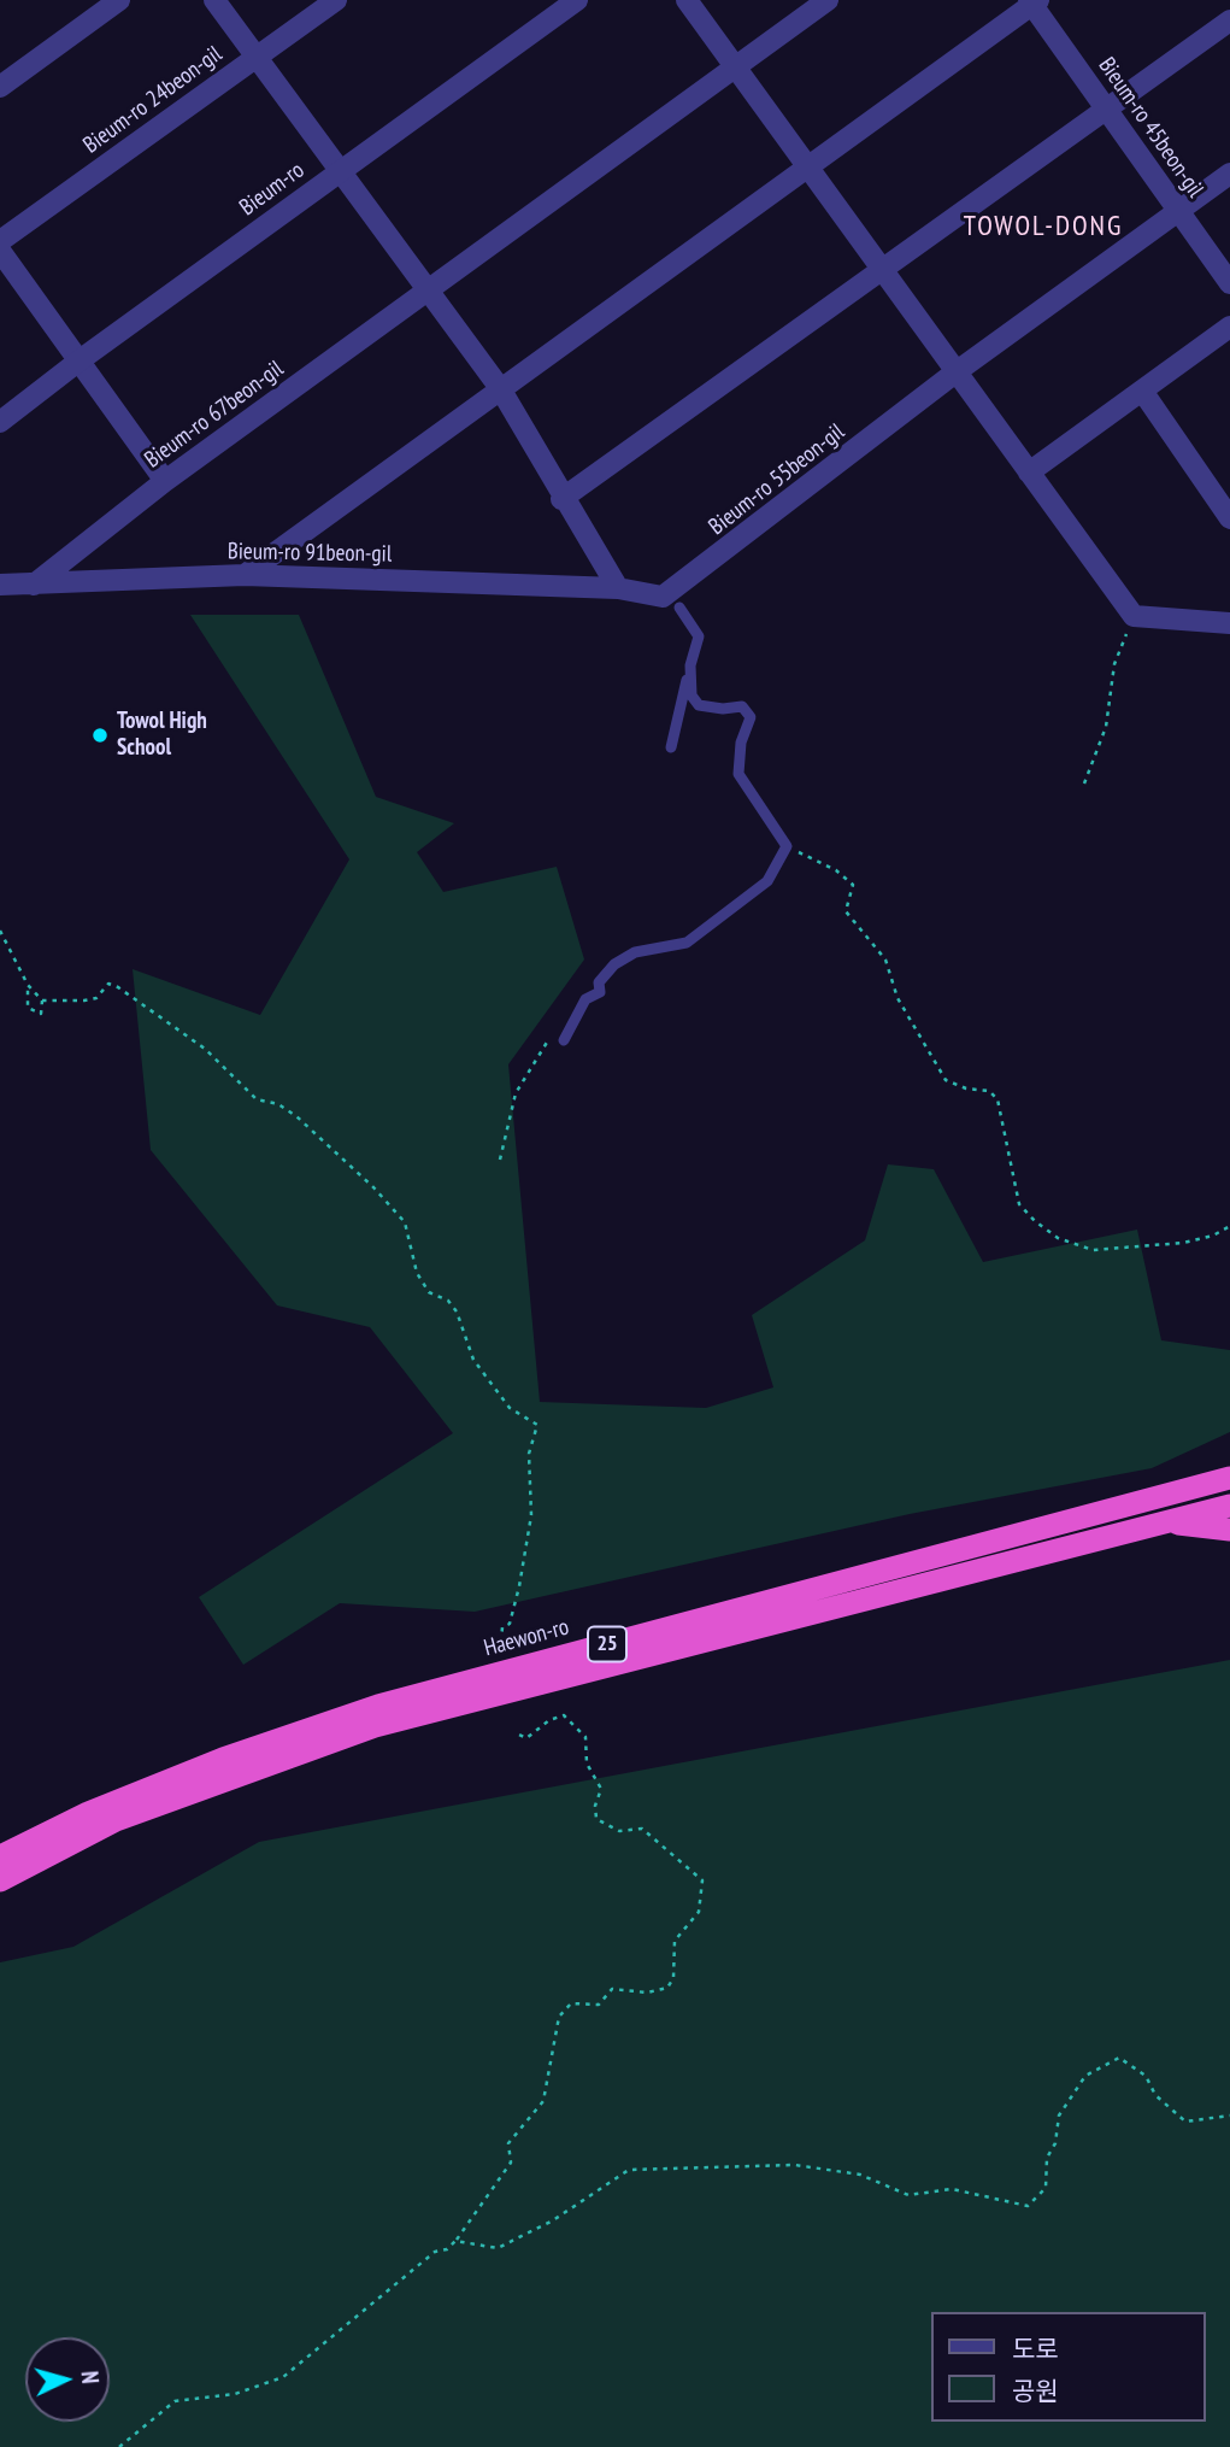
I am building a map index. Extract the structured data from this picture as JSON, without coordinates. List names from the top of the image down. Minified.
{"streets":{"highway":["Haewon-ro","25"],"street":["Bieum-ro 24beon-gil","Bieum-ro 45beon-gil","Bieum-ro","Bieum-ro 67beon-gil","Bieum-ro 55beon-gil","Bieum-ro 91beon-gil"]},"crossings":[["Bieum-ro 45beon-gil","Bieum-ro 55beon-gil"],["Bieum-ro 67beon-gil","Bieum-ro 91beon-gil"],["Bieum-ro 55beon-gil","Bieum-ro 91beon-gil"]],"districts":["TOWOL-DONG"],"places":["Towol High School"],"legend":["도로","공원"],"north":"right"}
